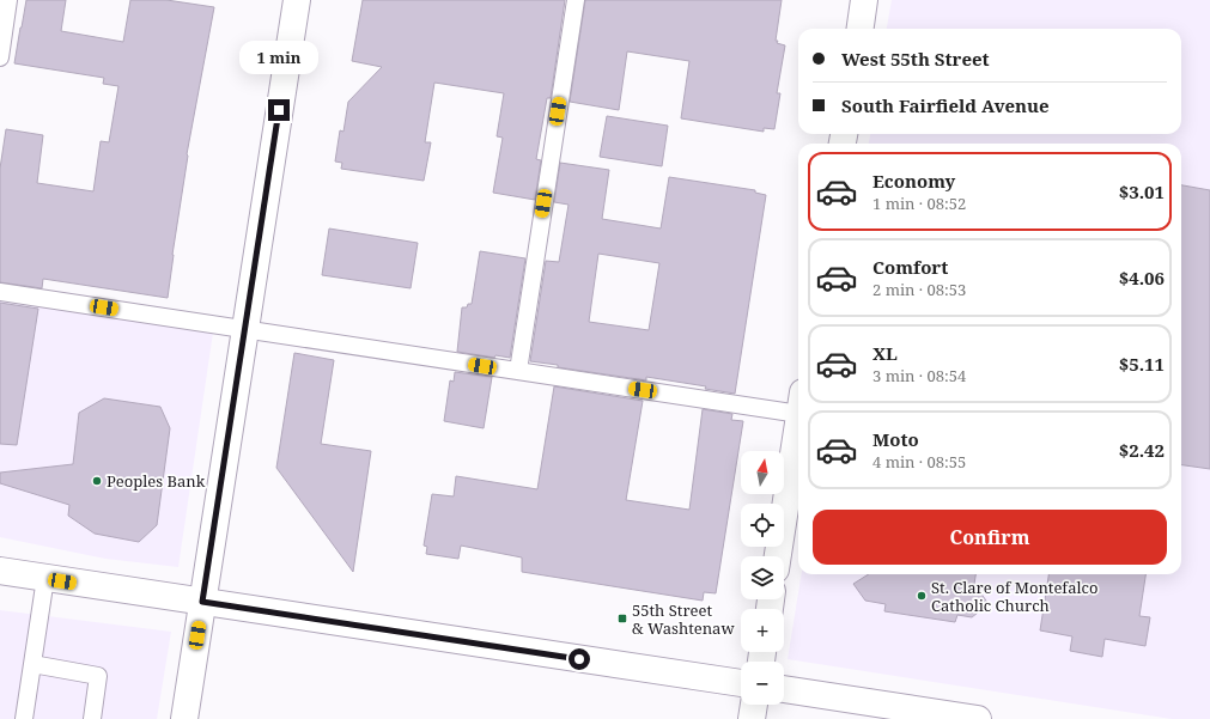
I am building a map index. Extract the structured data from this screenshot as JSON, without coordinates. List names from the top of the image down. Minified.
{"places":{"other":["Peoples Bank","St. Clare of Montefalco Catholic Church"],"transit":["55th Street & Washtenaw"]},"north":"top","page":{"banner":["West 55th Street","South Fairfield Avenue"],"bubble":"1 min","list":[{"name":"Economy","note":"1 min · 08:52","value":"$3.01"},{"name":"Comfort","note":"2 min · 08:53","value":"$4.06"},{"name":"XL","note":"3 min · 08:54","value":"$5.11"},{"name":"Moto","note":"4 min · 08:55","value":"$2.42"}],"map_buttons":["+","−"],"buttons":"Confirm"}}
